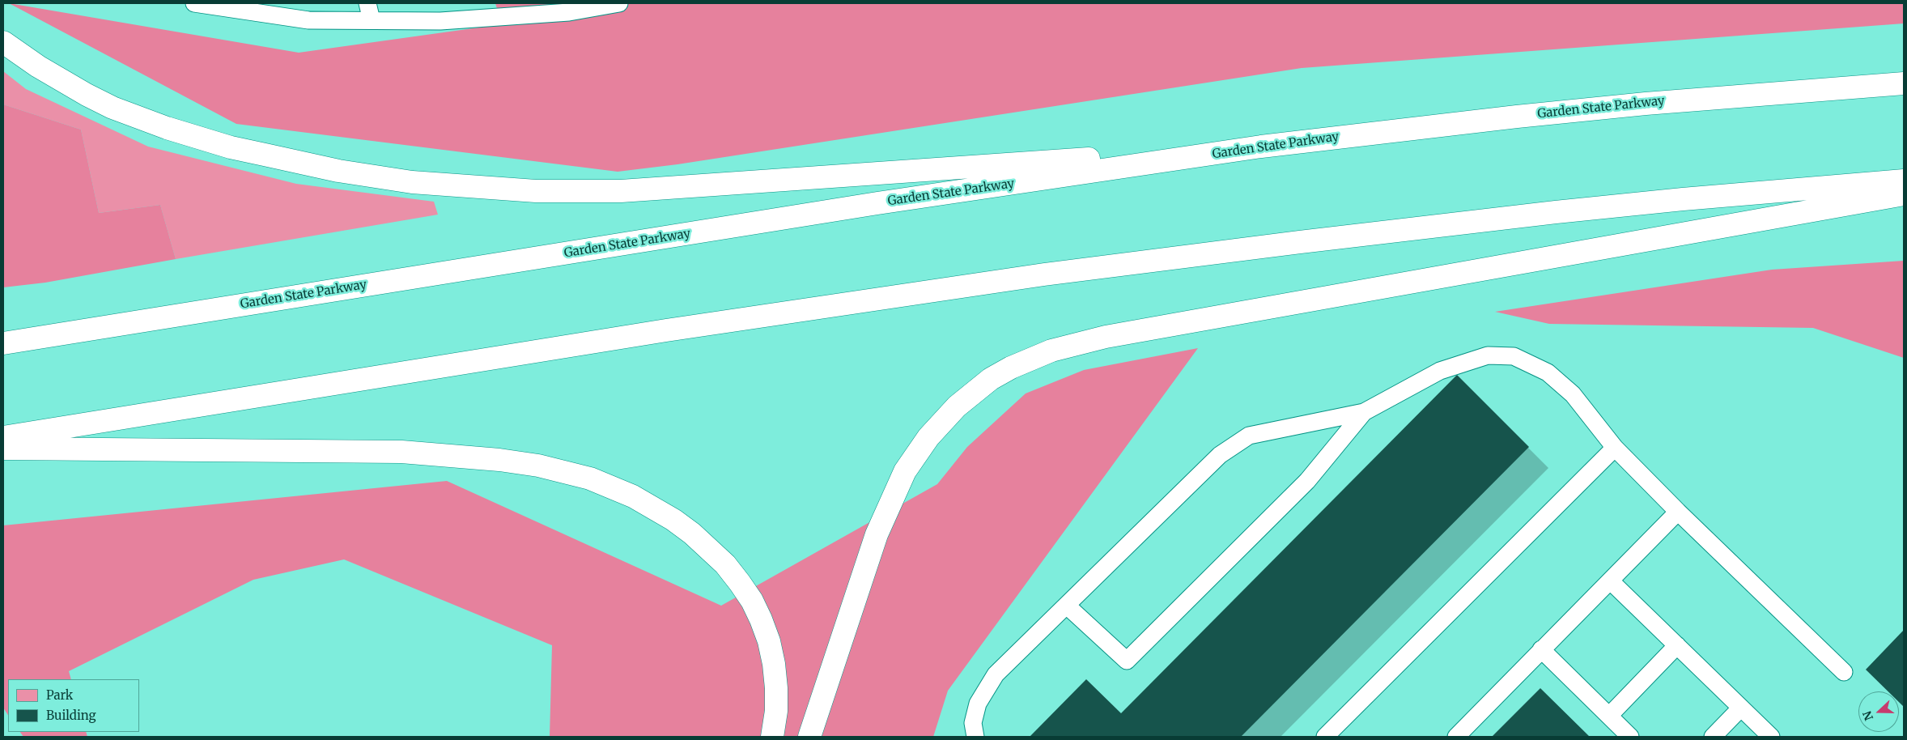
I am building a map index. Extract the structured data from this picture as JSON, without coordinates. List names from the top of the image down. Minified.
{"streets":{"highway":["Garden State Parkway"]},"legend":["Park","Building"],"north":"left"}
